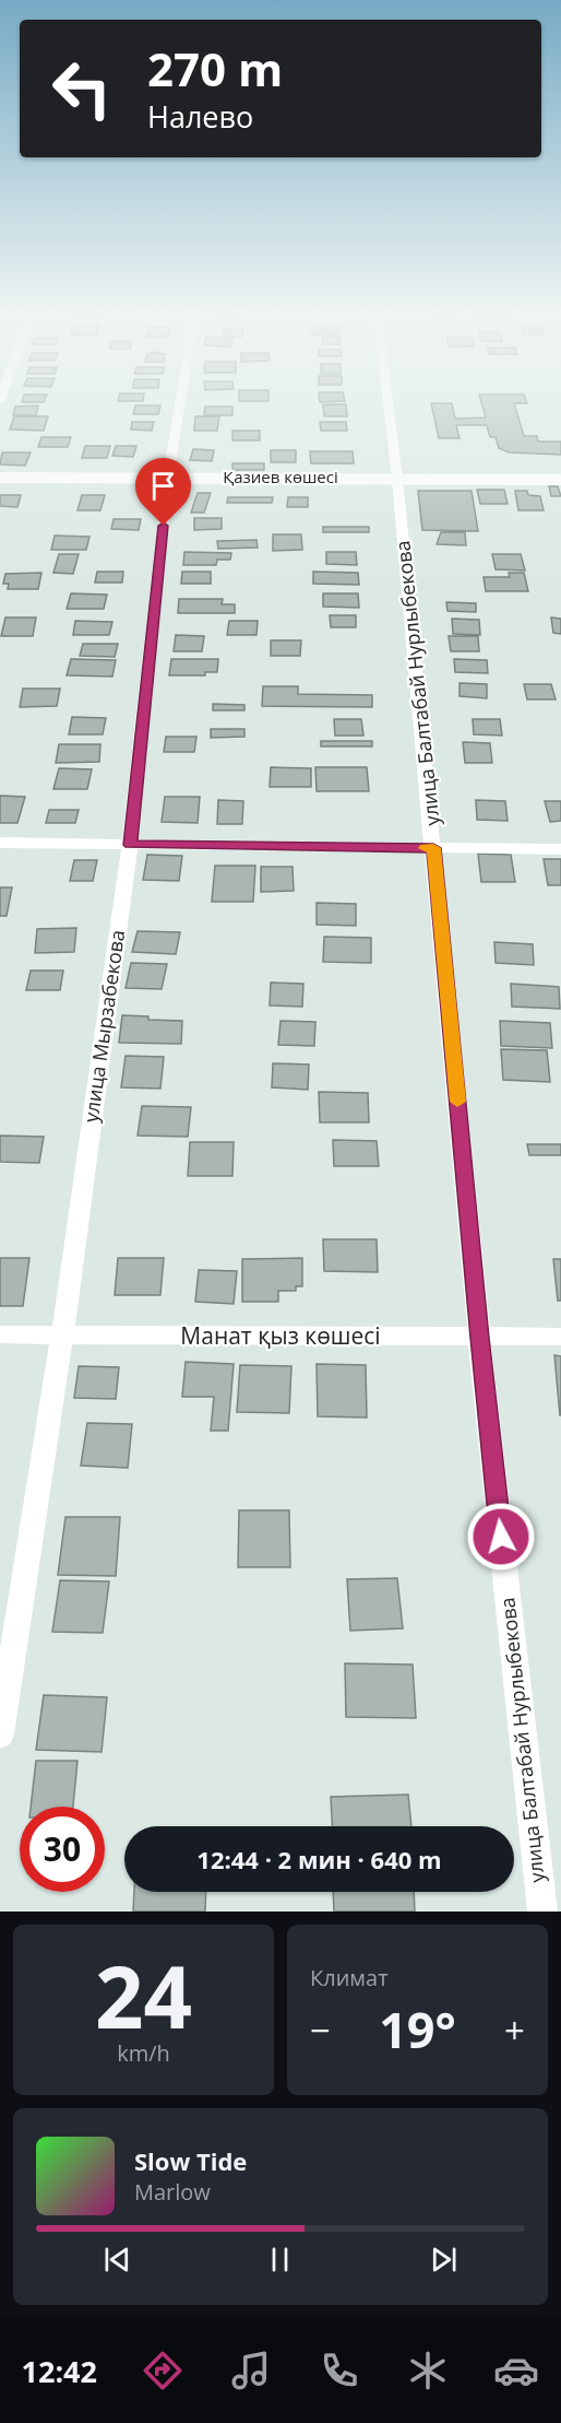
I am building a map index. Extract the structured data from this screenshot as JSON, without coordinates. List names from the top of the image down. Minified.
{"streets":{"street":["Қазиев көшесі","улица Балтабай Нурлыбекова","улица Мырзабекова","Манат қыз көшесі"]},"crossings":[["Қазиев көшесі","улица Балтабай Нурлыбекова"],["Қазиев көшесі","улица Мырзабекова"],["улица Балтабай Нурлыбекова","Манат қыз көшесі"],["улица Мырзабекова","Манат қыз көшесі"]],"page":{"turn":["270 m","Налево"],"limit":"30","trip":"12:44 · 2 мин · 640 m","tile":[["24","km/h"],"Климат"],"heat":["−","19°","+"],"song":["Slow Tide","Marlow"],"tabs":"12:42"}}
